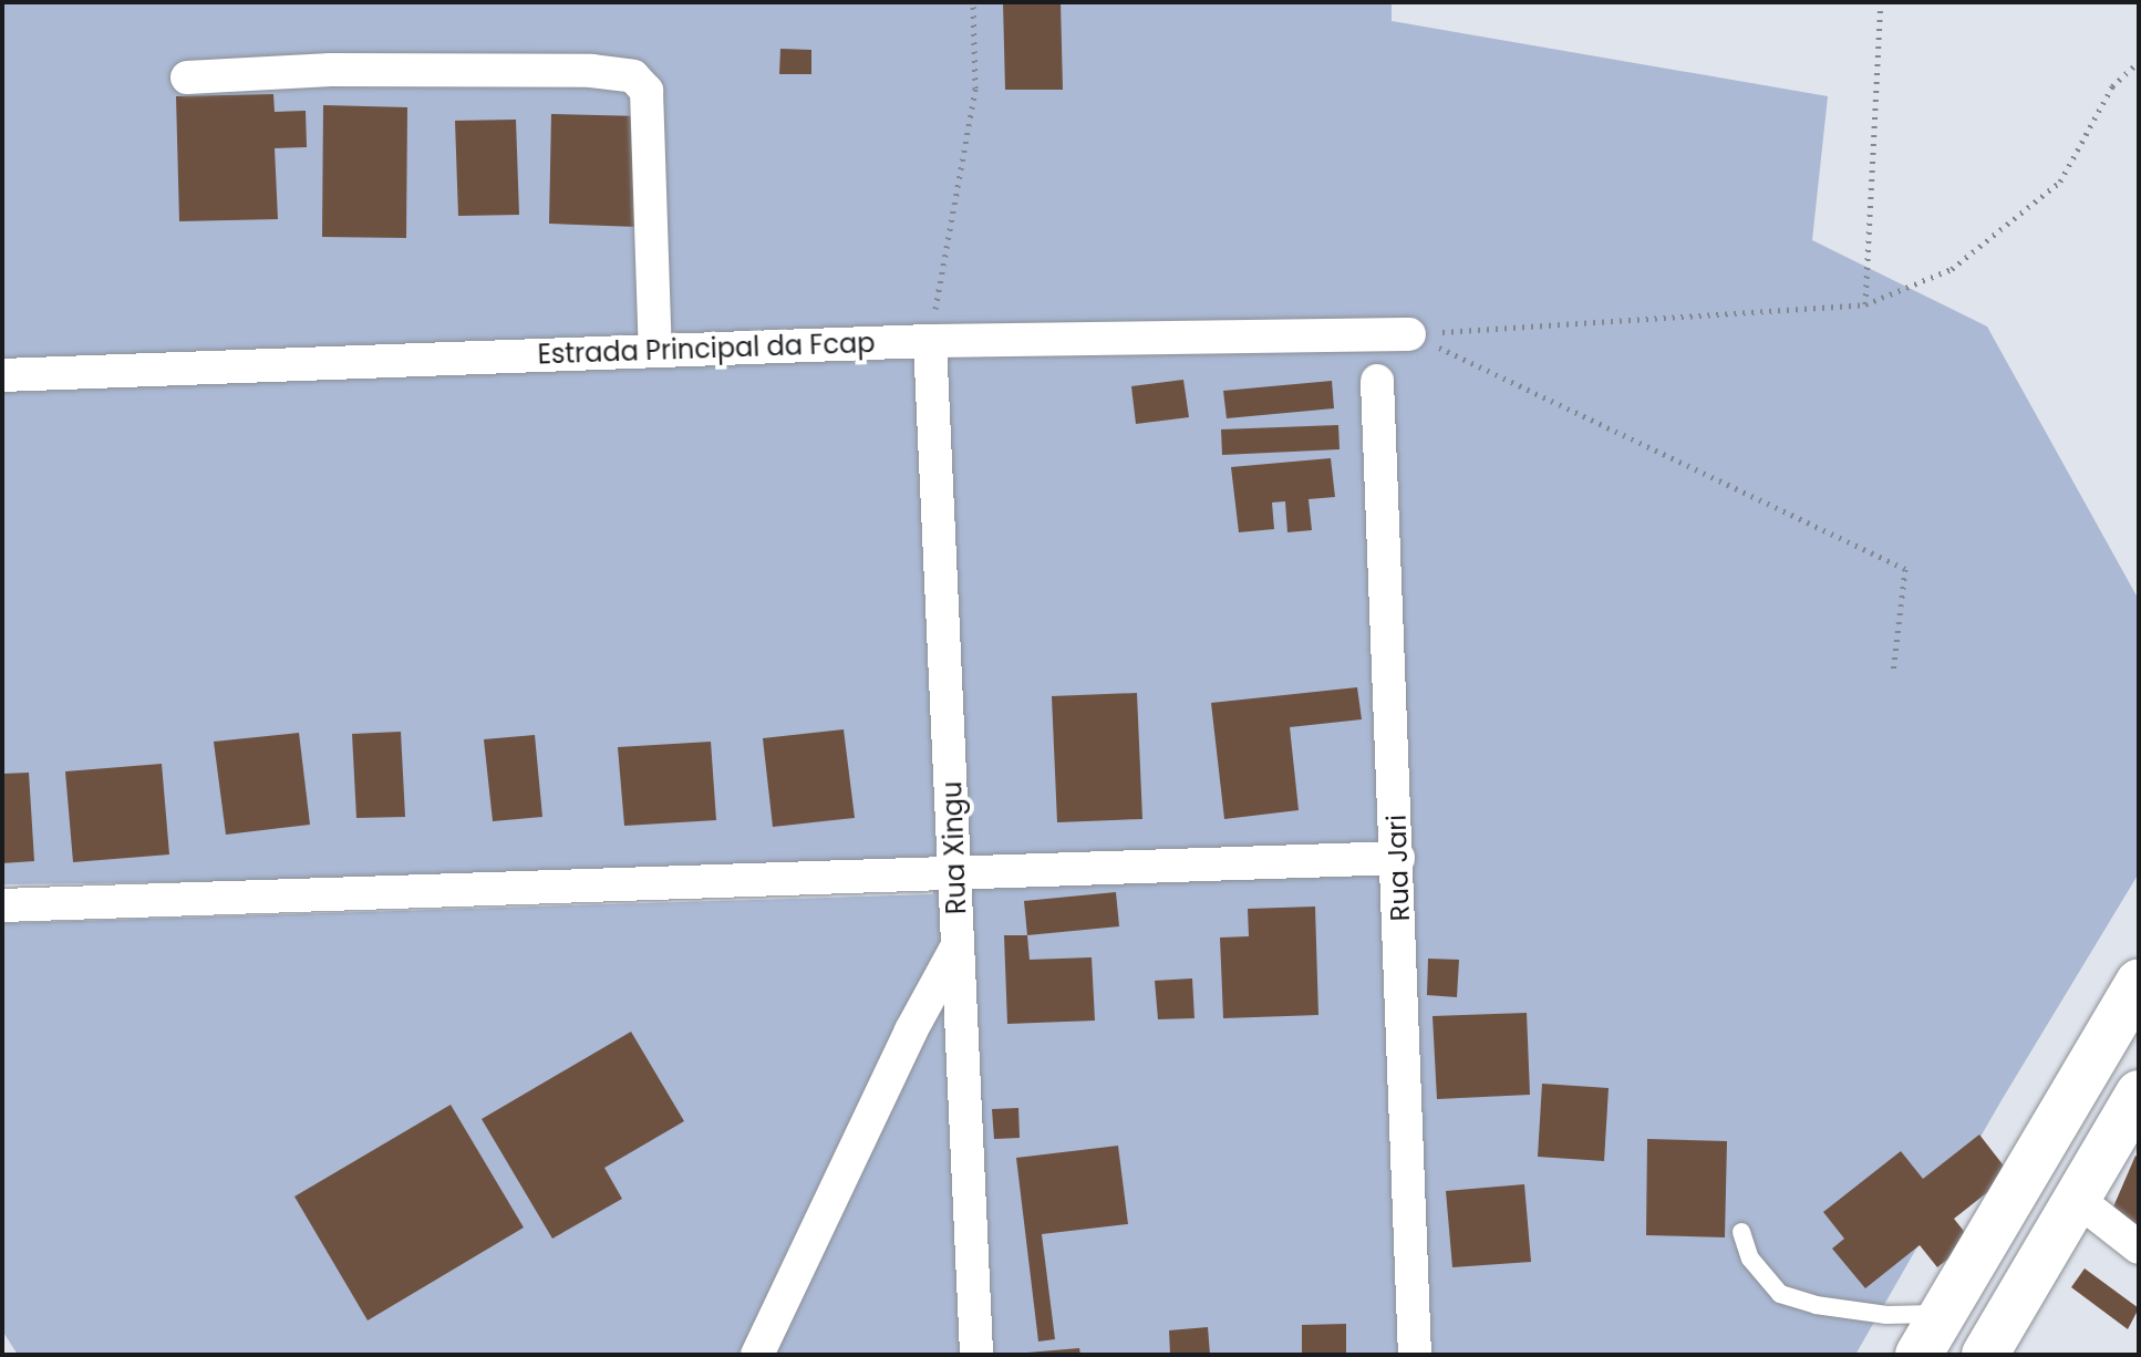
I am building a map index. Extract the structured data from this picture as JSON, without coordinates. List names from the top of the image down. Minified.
{"streets":{"street":["Estrada Principal da Fcap","Rua Xingu","Rua Jari"]},"crossings":[["Estrada Principal da Fcap","Rua Xingu"]]}
